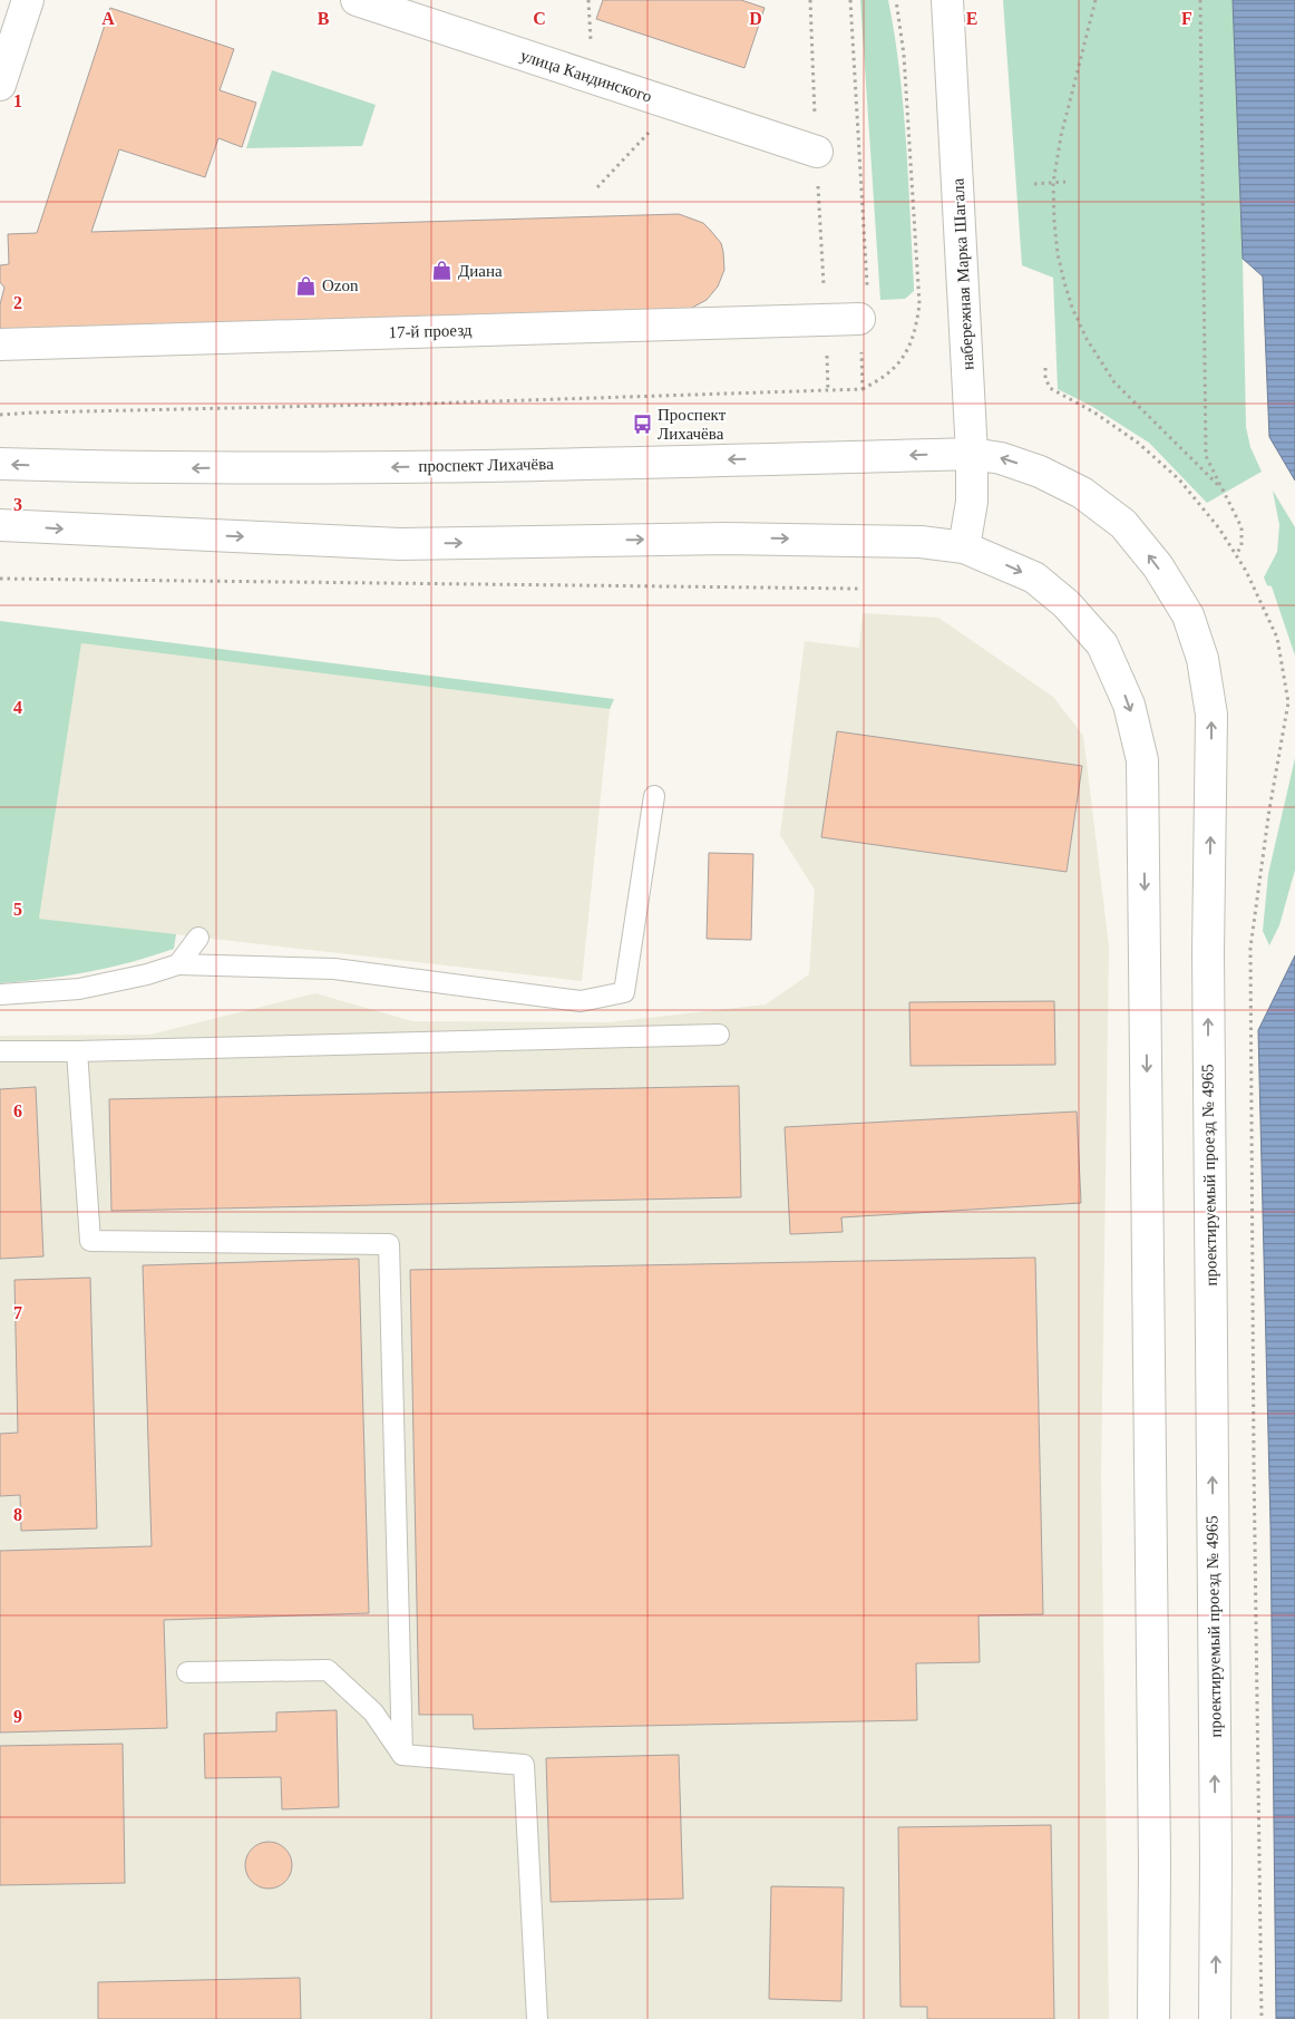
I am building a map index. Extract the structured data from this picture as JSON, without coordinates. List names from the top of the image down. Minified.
{"streets":{"main road":["улица Кандинского","набережная Марка Шагала","17-й проезд","проспект Лихачёва","проектируемый проезд № 4965"]},"crossings":[["набережная Марка Шагала","проспект Лихачёва"],["набережная Марка Шагала","проектируемый проезд № 4965"],["проспект Лихачёва","проектируемый проезд № 4965"]],"places":{"shop":["Диана","Ozon"],"bus stop":["Проспект Лихачёва"]},"grid":{"columns":["A","B","C","D","E","F"],"rows":["1","2","3","4","5","6","7","8","9"]}}
